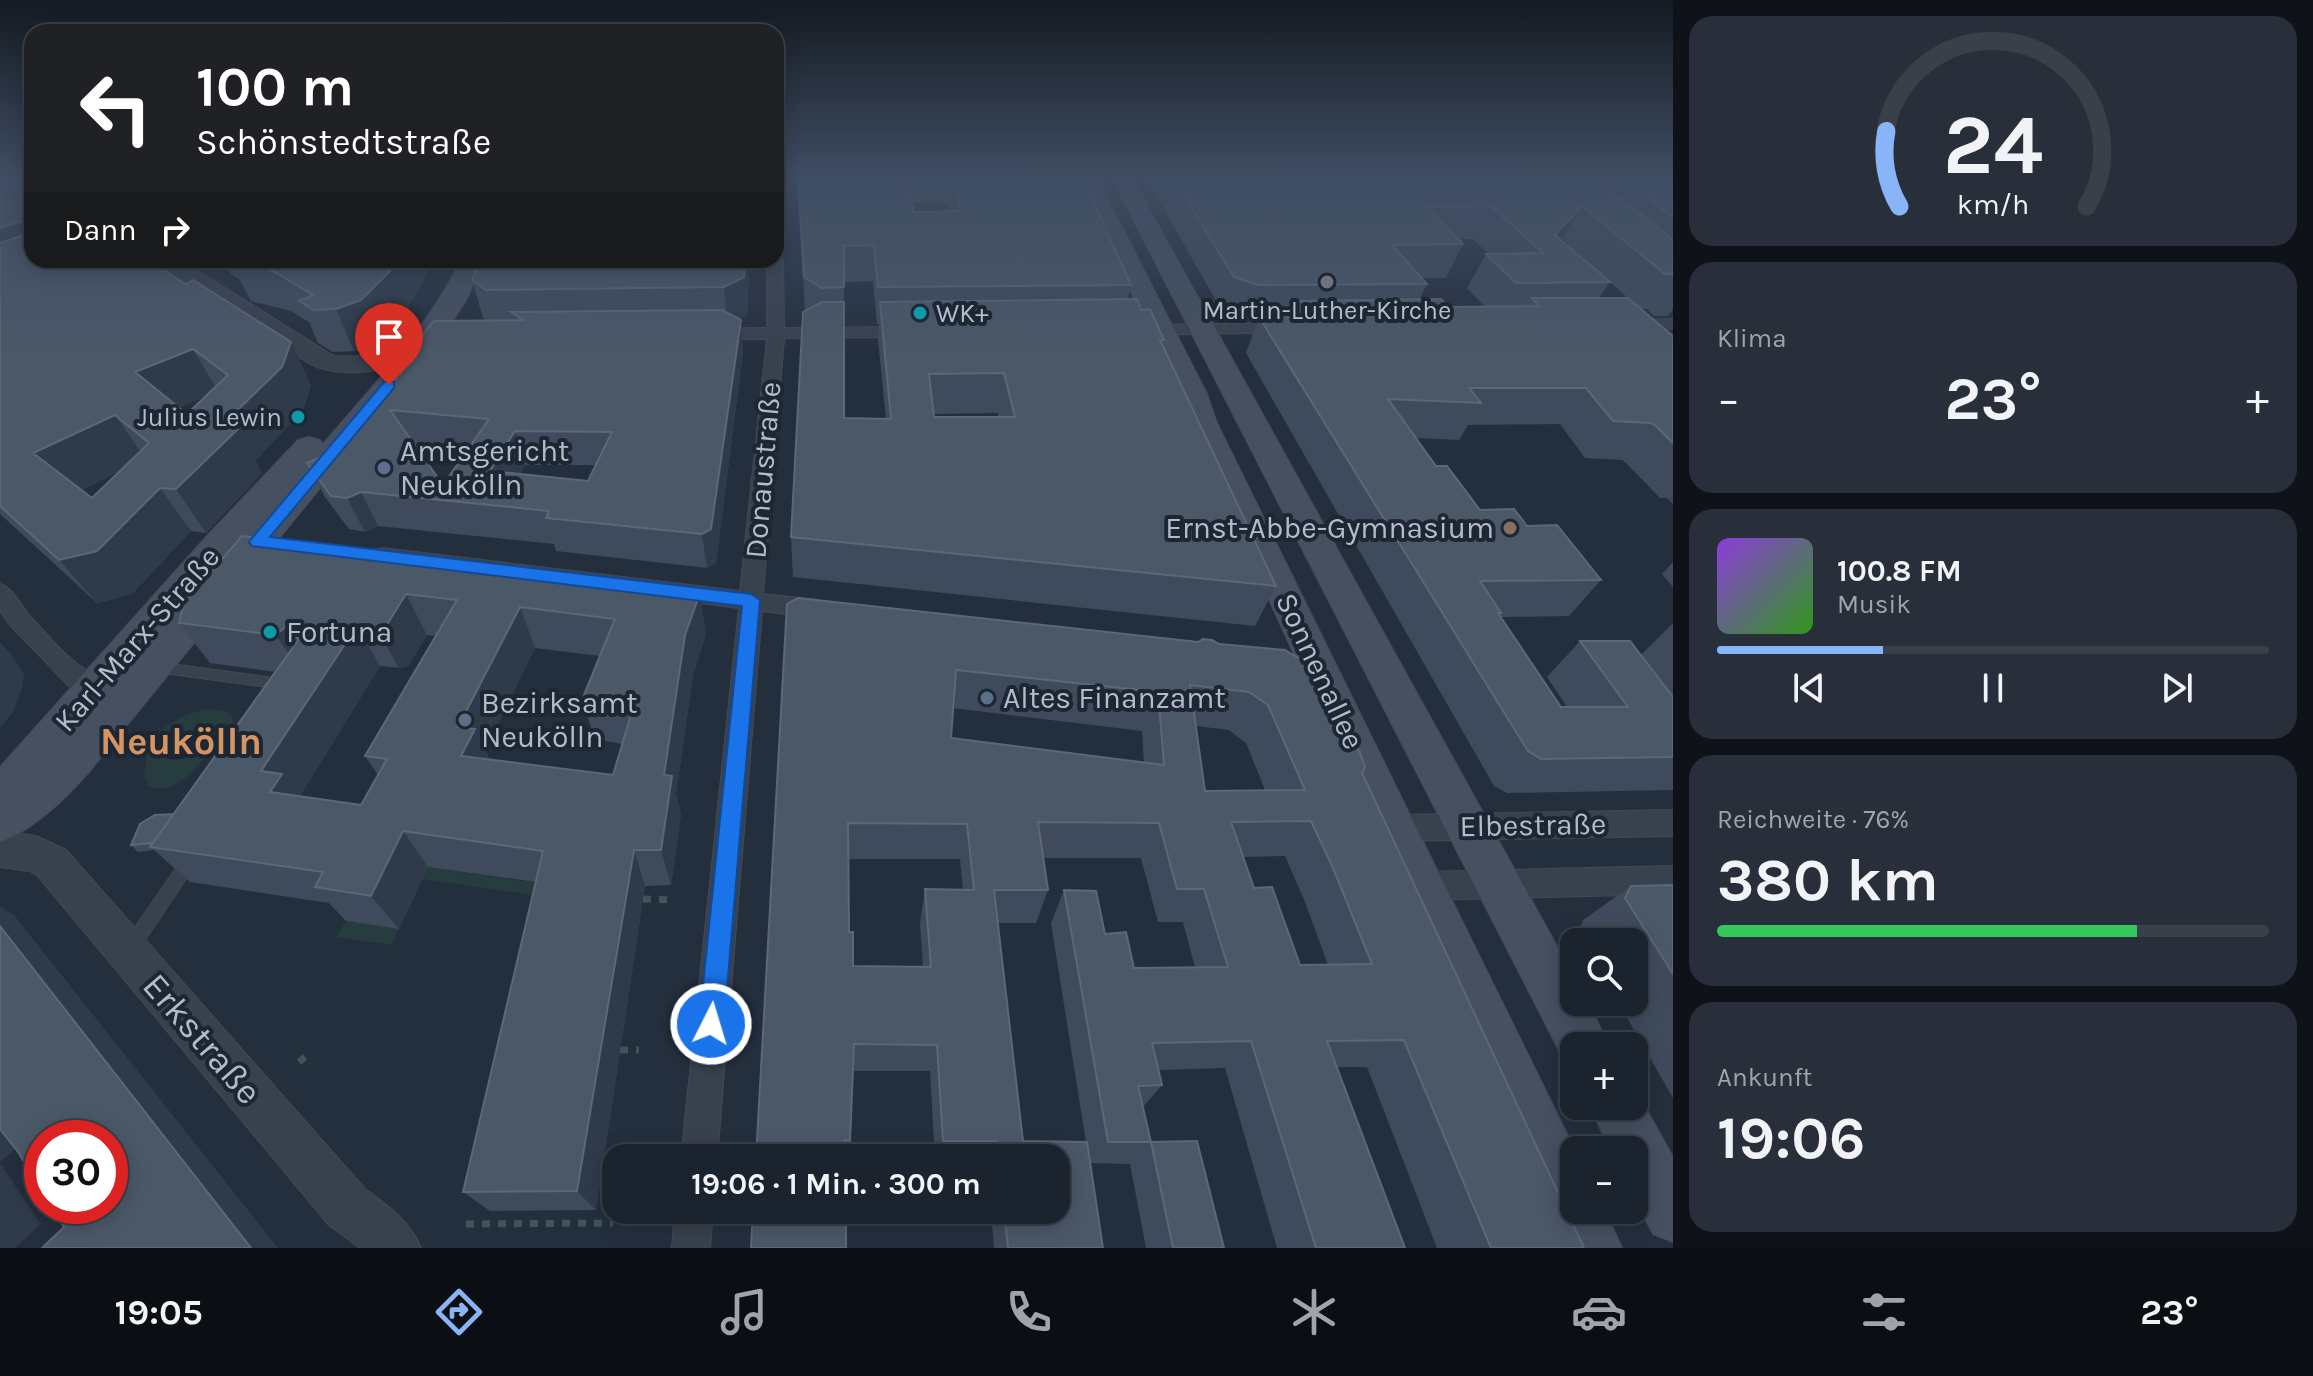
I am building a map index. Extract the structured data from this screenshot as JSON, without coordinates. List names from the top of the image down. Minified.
{"streets":{"main road":["Karl-Marx-Straße","Sonnenallee"],"street":["Donaustraße","Elbestraße","Erkstraße"]},"crossings":[["Sonnenallee","Elbestraße"]],"districts":["Neukölln"],"places":["Martin-Luther-Kirche","WK+","Julius Lewin","Amtsgericht Neukölln","Ernst-Abbe-Gymnasium","Fortuna","Altes Finanzamt","Bezirksamt Neukölln"],"page":{"turn":["100 m","Schönstedtstraße"],"then":"Dann","tile":["Klima",["Reichweite · 76%","380 km"],["Ankunft","19:06"]],"heat":["−","23°","+"],"song":["100.8 FM","Musik"],"map_buttons":["+","−"],"limit":"30","trip":"19:06 · 1 Min. · 300 m","tabs":["19:05","23°"],"gauge":["24","km/h"]}}
